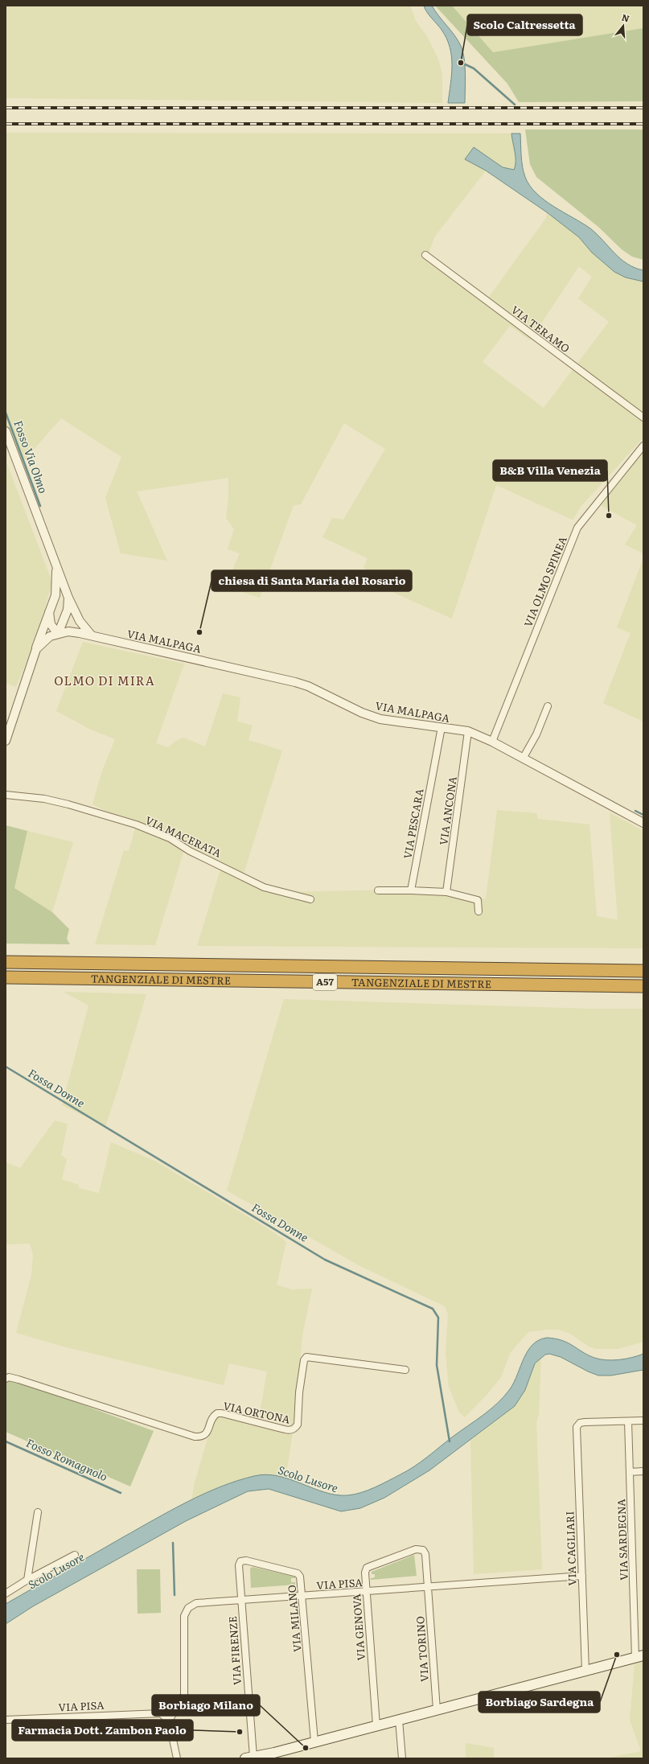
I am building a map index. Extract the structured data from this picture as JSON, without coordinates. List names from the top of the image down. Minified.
{"streets":{"highway":["TANGENZIALE DI MESTRE","A57"],"street":["VIA TERAMO","VIA OLMO SPINEA","VIA MALPAGA","VIA ANCONA","VIA PESCARA","VIA MACERATA","VIA ORTONA","VIA SARDEGNA","VIA CAGLIARI","VIA PISA","VIA MILANO","VIA GENOVA","VIA TORINO","VIA FIRENZE"]},"crossings":[["VIA OLMO SPINEA","VIA MALPAGA"],["VIA MALPAGA","VIA ANCONA"],["VIA MALPAGA","VIA PESCARA"],["VIA SARDEGNA","VIA CAGLIARI"],["VIA CAGLIARI","VIA PISA"],["VIA PISA","VIA MILANO"],["VIA PISA","VIA GENOVA"],["VIA PISA","VIA TORINO"],["VIA PISA","VIA FIRENZE"],["VIA MILANO","VIA FIRENZE"],["VIA GENOVA","VIA TORINO"]],"districts":["OLMO DI MIRA"],"water":["Fosso Via Olmo","Fossa Donne","Fosso Romagnolo","Scolo Lusore"],"places":["Scolo Caltressetta","B&B Villa Venezia","chiesa di Santa Maria del Rosario","Borbiago Sardegna","Farmacia Dott. Zambon Paolo","Borbiago Milano"],"north":"top"}
